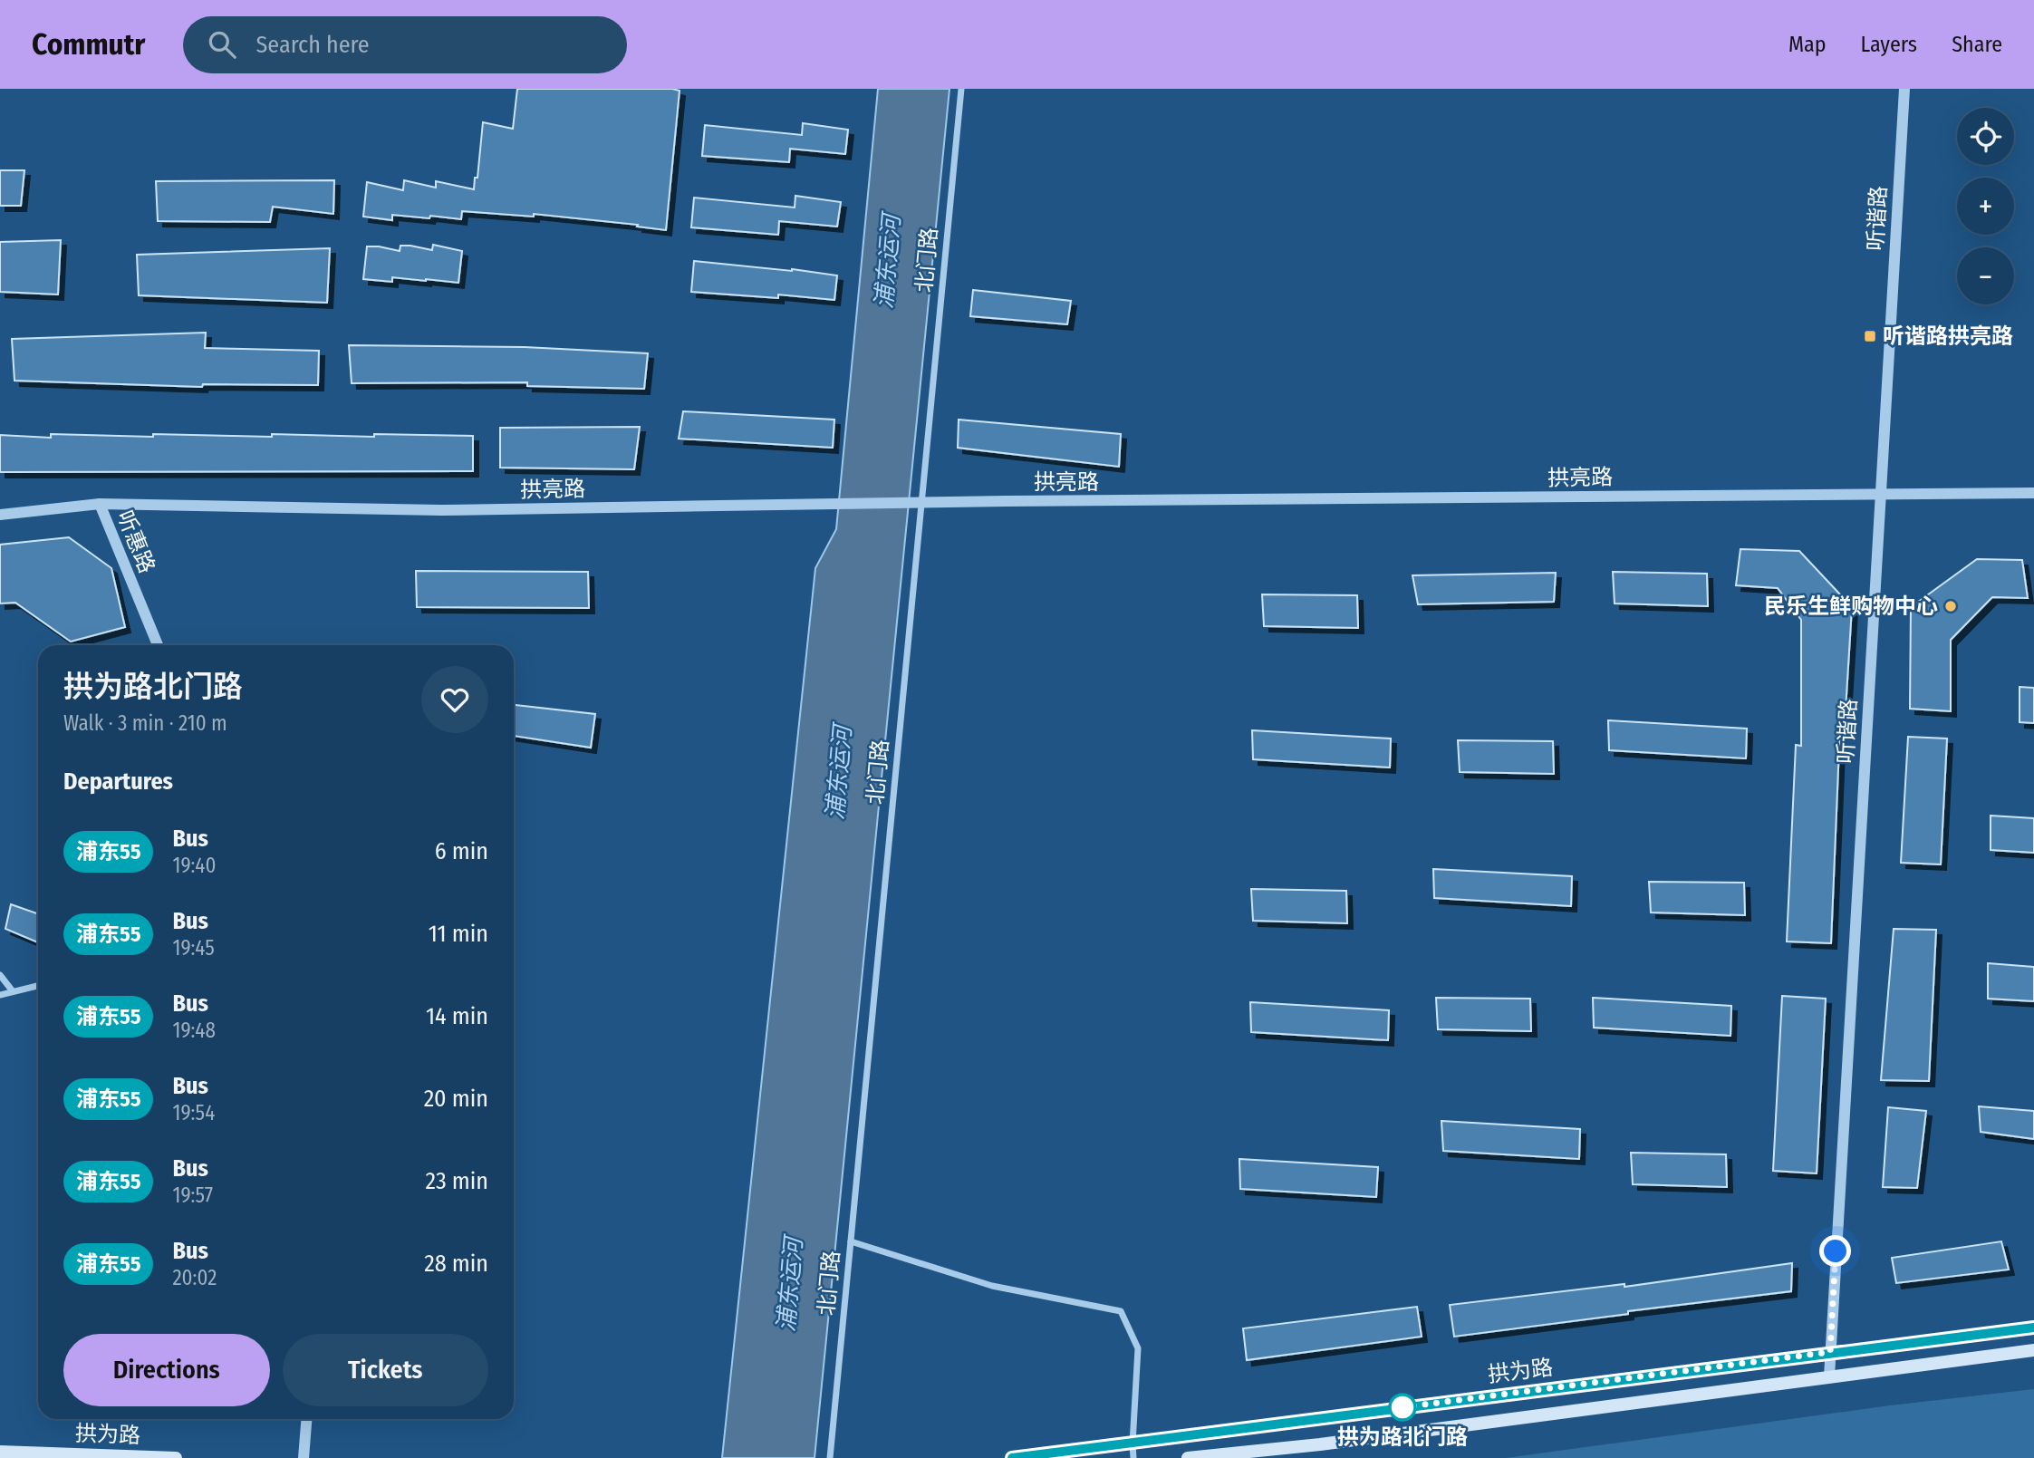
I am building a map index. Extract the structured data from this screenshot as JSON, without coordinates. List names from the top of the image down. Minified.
{"streets":{"main road":["拱为路"],"street":["听谐路","北门路","拱亮路","听惠路"]},"crossings":[["听谐路","拱亮路"],["听谐路","拱为路"],["拱亮路","听惠路"]],"water":["浦东运河"],"places":{"transit":["听谐路拱亮路"],"other":["民乐生鲜购物中心","拱为路北门路"]},"lines":["bus line 浦东55"],"page":{"header":"Commutr","search":"Search here","nav":["Map","Layers","Share"],"map_buttons":["+","−"],"heading":[["拱为路北门路","Walk · 3 min · 210 m"],"Departures"],"list":[{"mark":"浦东55","name":"Bus","note":"19:40","value":"6 min"},{"mark":"浦东55","name":"Bus","note":"19:45","value":"11 min"},{"mark":"浦东55","name":"Bus","note":"19:48","value":"14 min"},{"mark":"浦东55","name":"Bus","note":"19:54","value":"20 min"},{"mark":"浦东55","name":"Bus","note":"19:57","value":"23 min"},{"mark":"浦东55","name":"Bus","note":"20:02","value":"28 min"}],"buttons":["Directions","Tickets"]}}
